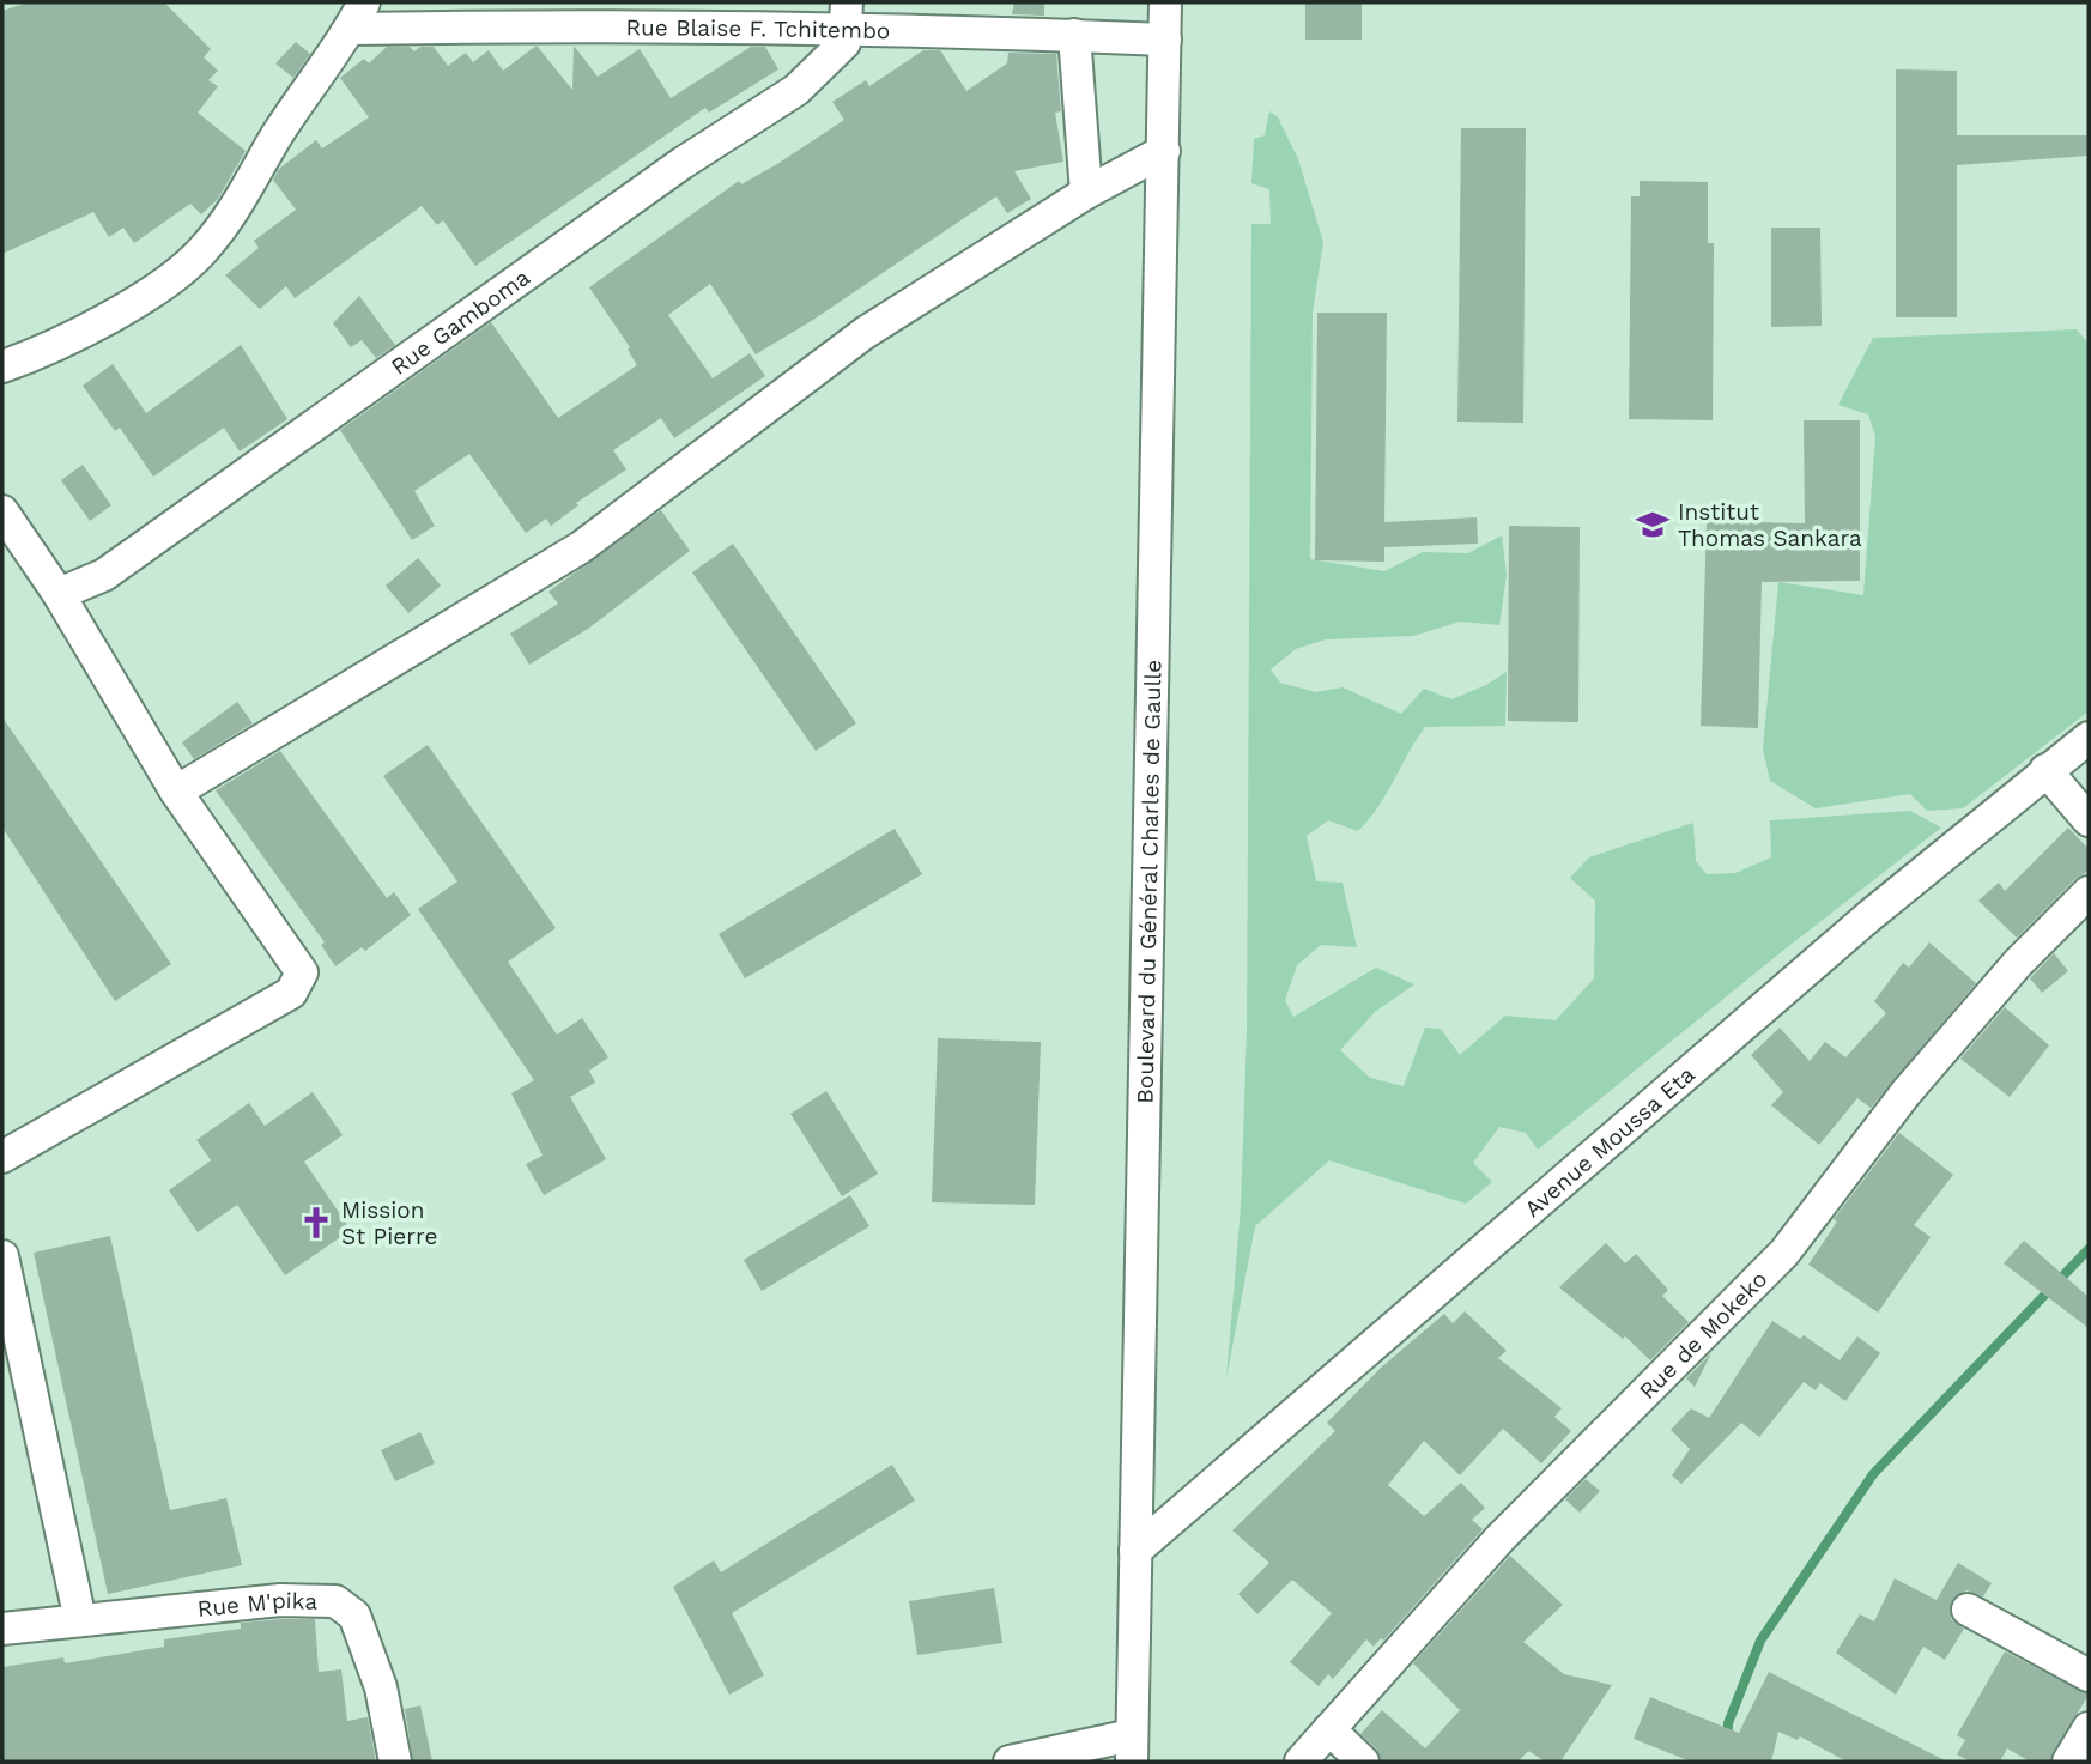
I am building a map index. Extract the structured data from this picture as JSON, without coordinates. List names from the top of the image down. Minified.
{"streets":{"street":["Rue Blaise F. Tchitembo","Rue Gamboma","Boulevard du Général Charles de Gaulle","Avenue Moussa Eta","Rue de Mokeko","Rue M'pika"]},"crossings":[["Rue Blaise F. Tchitembo","Rue Gamboma"],["Rue Blaise F. Tchitembo","Boulevard du Général Charles de Gaulle"],["Boulevard du Général Charles de Gaulle","Avenue Moussa Eta"]],"places":{"school or university":["Institut Thomas Sankara"],"church":["Mission St Pierre"]}}
